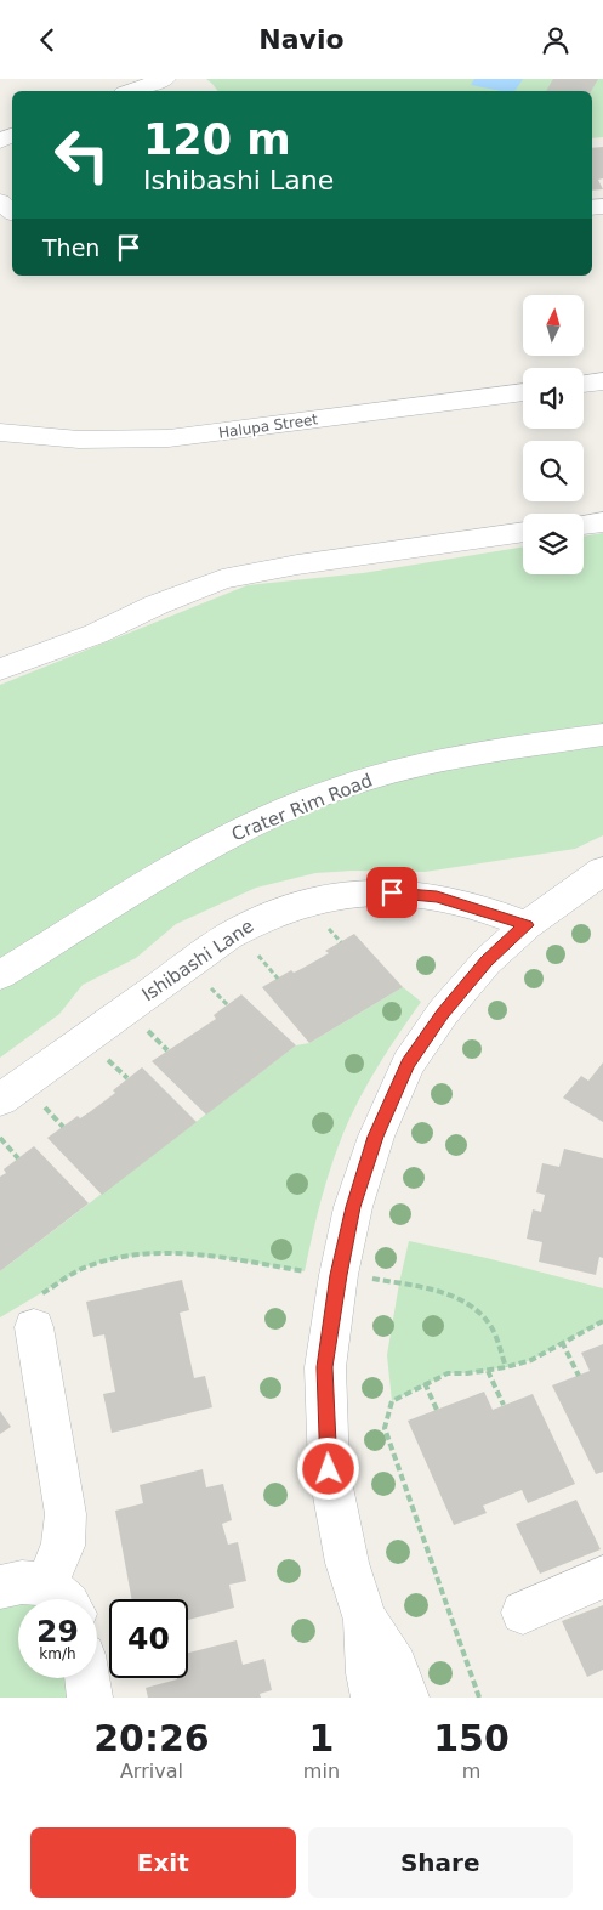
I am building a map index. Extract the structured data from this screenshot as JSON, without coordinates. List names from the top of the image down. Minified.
{"streets":{"street":["Halupa Street","Crater Rim Road","Ishibashi Lane"]},"north":"top","page":{"header":"Navio","turn":["120 m","Ishibashi Lane"],"then":"Then","speed":"29 km/h","limit":"40","eta":["20:26","Arrival","1","min","150","m"],"buttons":["Exit","Share"]}}
